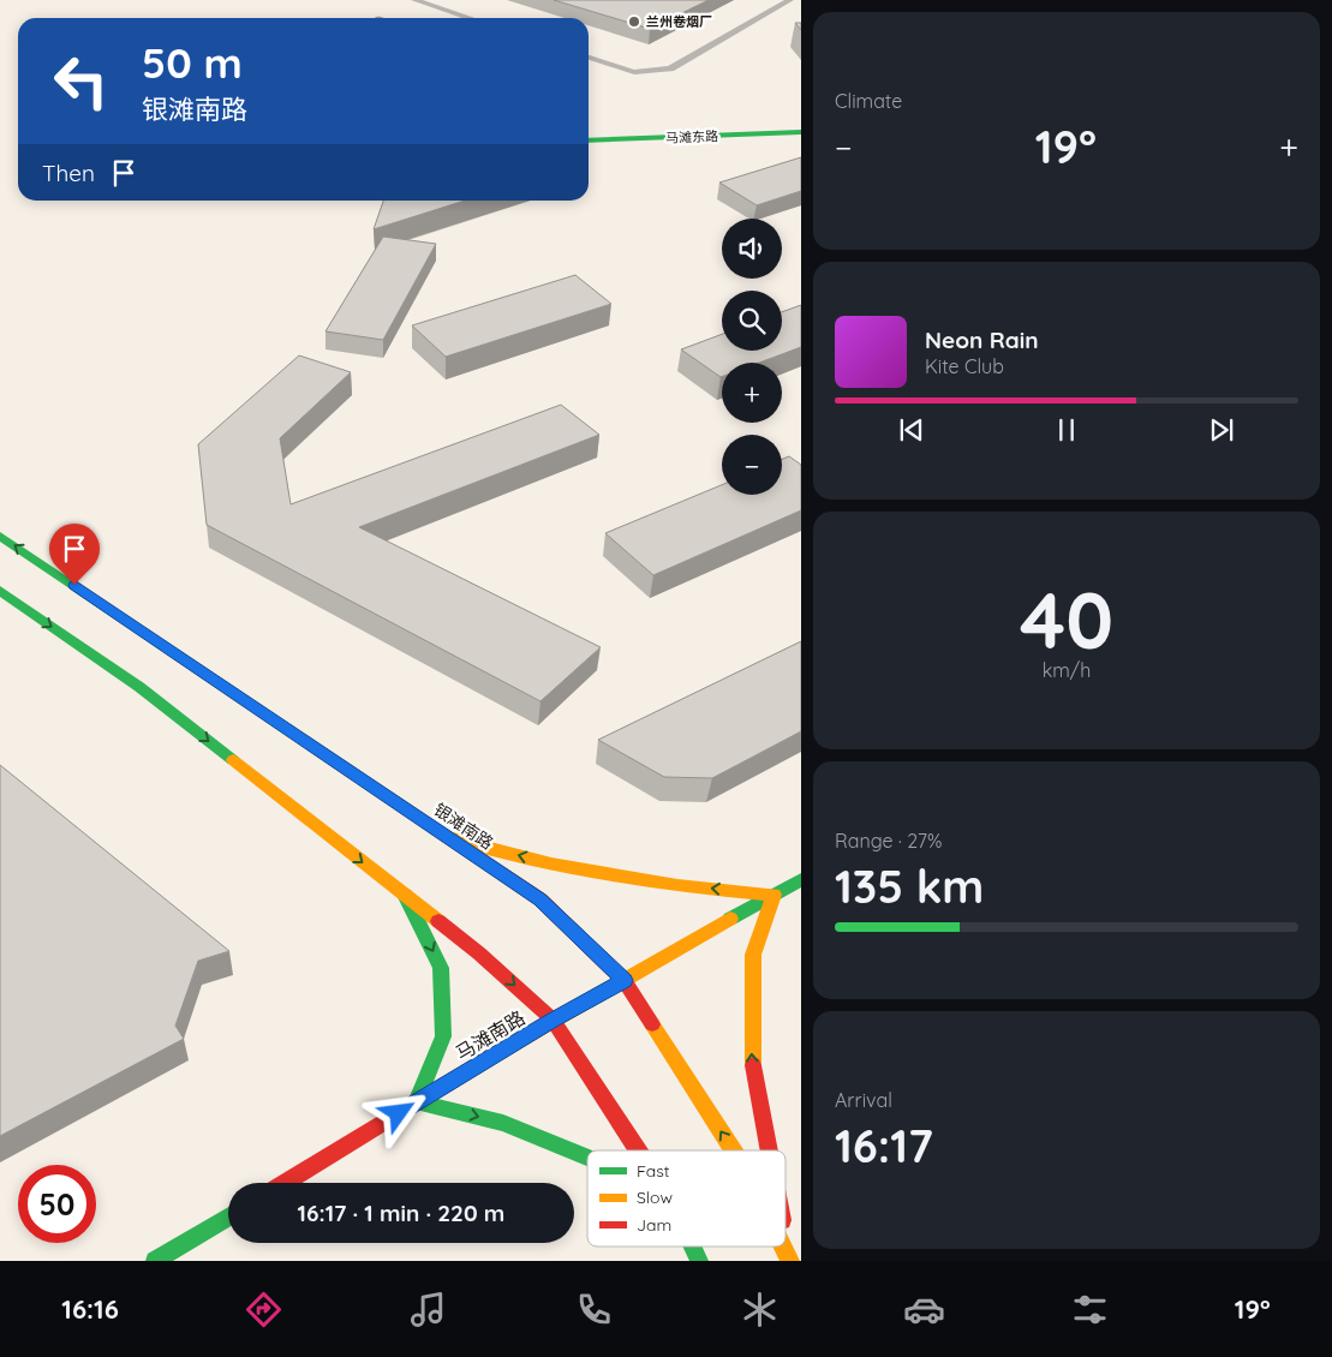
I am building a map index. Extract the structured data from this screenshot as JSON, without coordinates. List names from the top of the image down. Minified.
{"streets":{"main road":["马滩东路","银滩南路","马滩南路"]},"crossings":[["银滩南路","马滩南路"]],"places":["兰州卷烟厂"],"legend":["Fast","Slow","Jam"],"page":{"tile":["Climate",["40","km/h"],["Range · 27%","135 km"],["Arrival","16:17"]],"turn":["50 m","银滩南路"],"heat":["−","19°","+"],"then":"Then","map_buttons":["+","−"],"song":["Neon Rain","Kite Club"],"limit":"50","trip":"16:17 · 1 min · 220 m","tabs":["16:16","19°"]}}
